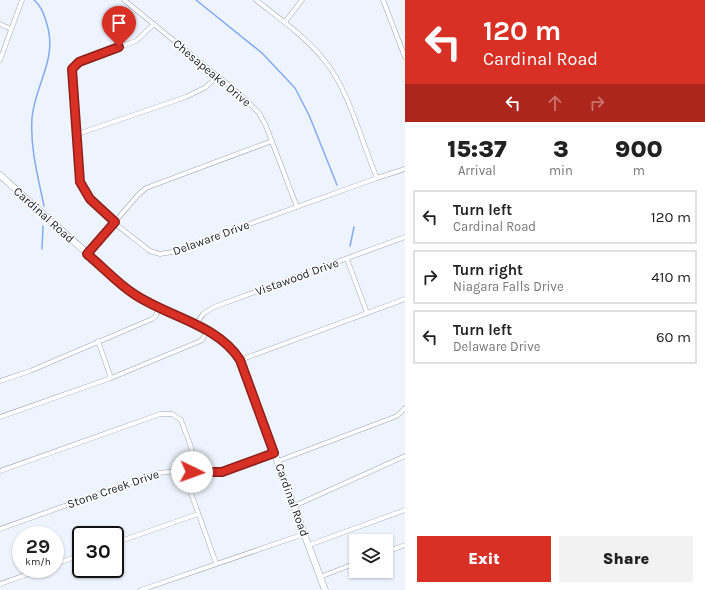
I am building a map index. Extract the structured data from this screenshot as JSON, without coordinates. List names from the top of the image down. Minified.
{"streets":{"street":["Chesapeake Drive","Cardinal Road","Delaware Drive","Vistawood Drive","Stone Creek Drive"]},"crossings":[["Chesapeake Drive","Delaware Drive"],["Cardinal Road","Vistawood Drive"],["Cardinal Road","Stone Creek Drive"]],"page":{"turn":["120 m","Cardinal Road"],"eta":["15:37","Arrival","3","min","900","m"],"list":[{"name":"Turn left","note":"Cardinal Road","value":"120 m"},{"name":"Turn right","note":"Niagara Falls Drive","value":"410 m"},{"name":"Turn left","note":"Delaware Drive","value":"60 m"}],"speed":"29 km/h","limit":"30","buttons":["Exit","Share"]}}
